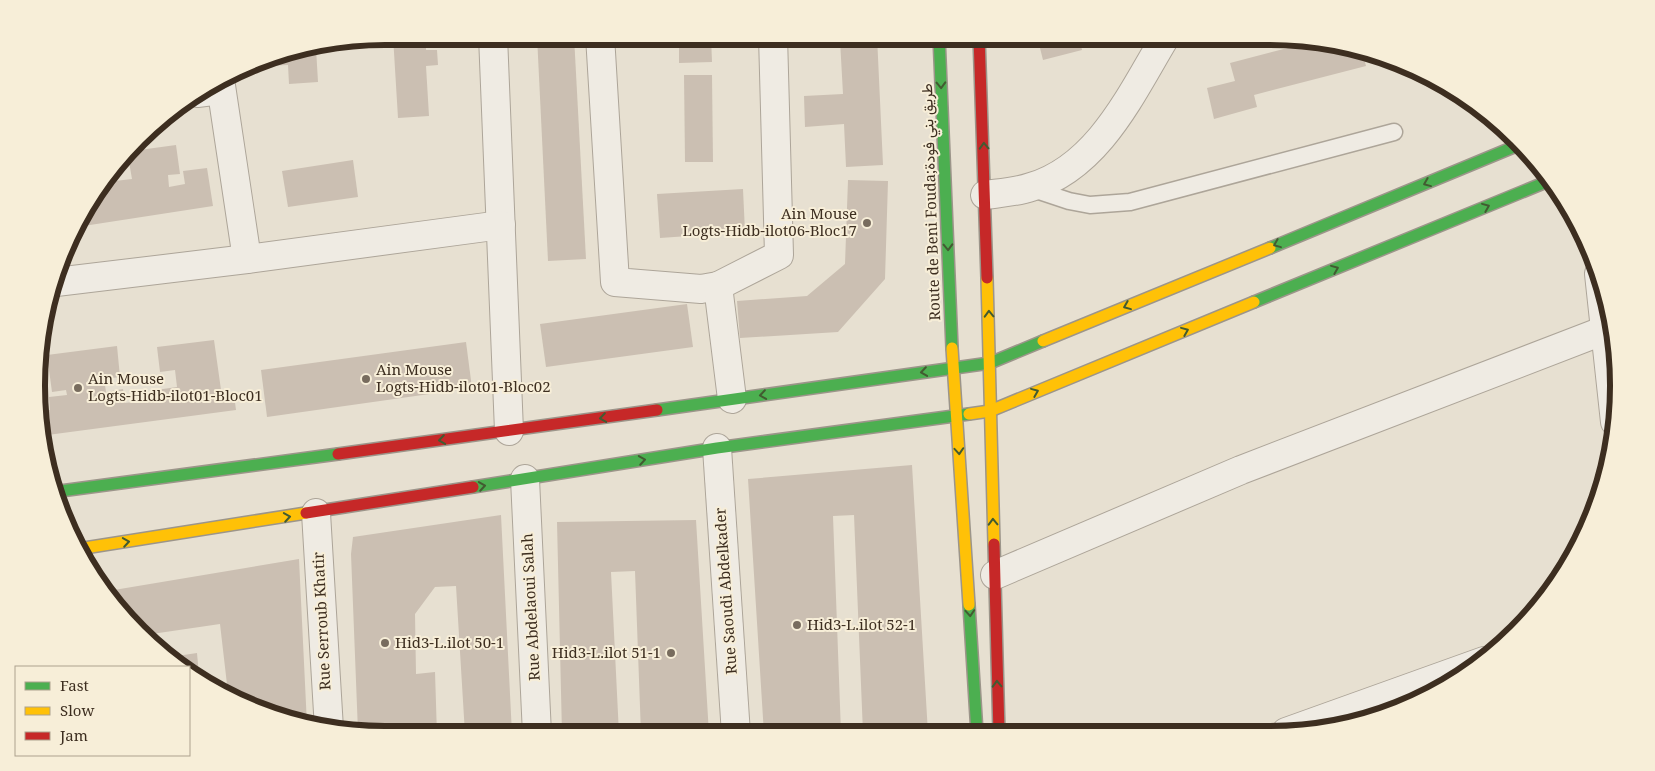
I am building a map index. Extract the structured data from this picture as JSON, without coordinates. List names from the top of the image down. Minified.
{"streets":{"street":["Route de Beni Fouda;طريق بني فودة","Rue Saoudi Abdelkader","Rue Abdelaoui Salah","Rue Serroub Khatir"]},"places":["Ain Mouse Logts-Hidb-ilot06-Bloc17","Ain Mouse Logts-Hidb-ilot01-Bloc02","Ain Mouse Logts-Hidb-ilot01-Bloc01","Hid3-L.ilot 52-1","Hid3-L.ilot 50-1","Hid3-L.ilot 51-1"],"legend":["Fast","Slow","Jam"]}
